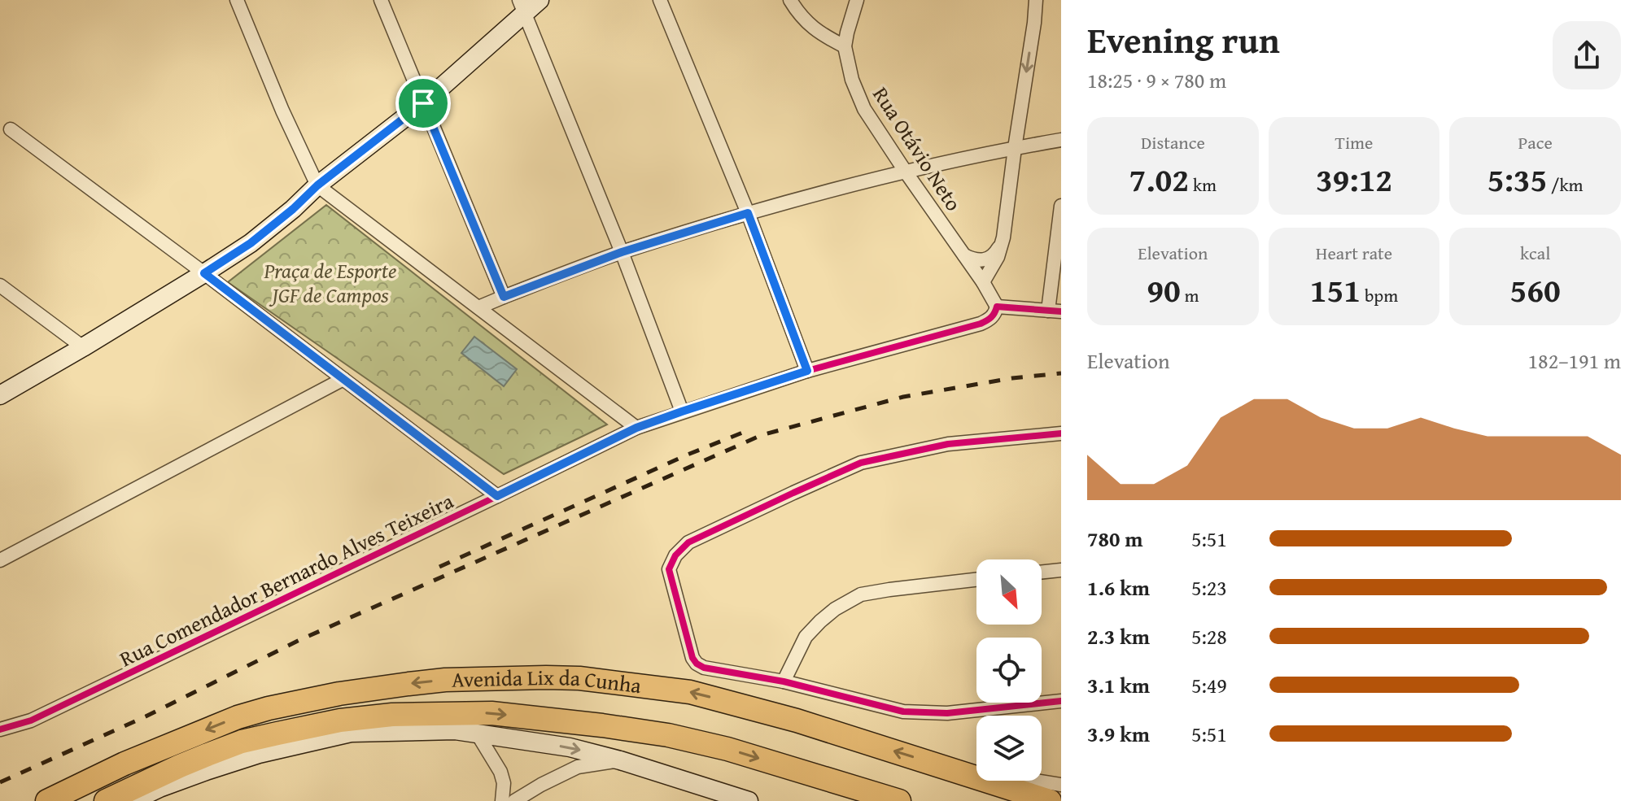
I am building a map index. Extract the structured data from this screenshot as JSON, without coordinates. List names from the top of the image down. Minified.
{"streets":{"highway":["Avenida Lix da Cunha"],"street":["Rua Otávio Neto","Rua Comendador Bernardo Alves Teixeira"]},"crossings":[["Rua Otávio Neto","Rua Comendador Bernardo Alves Teixeira"]],"parks":["Praça de Esporte JGF de Campos"],"north":"bottom right","page":{"heading":["Evening run","18:25 · 9 × 780 m"],"stats":[["Distance","7.02 km"],["Time","39:12"],["Pace","5:35 /km"],["Elevation","90 m"],["Heart rate","151 bpm"],["kcal","560"]],"chart":["Elevation","182–191 m"],"list":[{"name":"780 m","note":"5:51"},{"name":"1.6 km","note":"5:23"},{"name":"2.3 km","note":"5:28"},{"name":"3.1 km","note":"5:49"},{"name":"3.9 km","note":"5:51"}]}}
